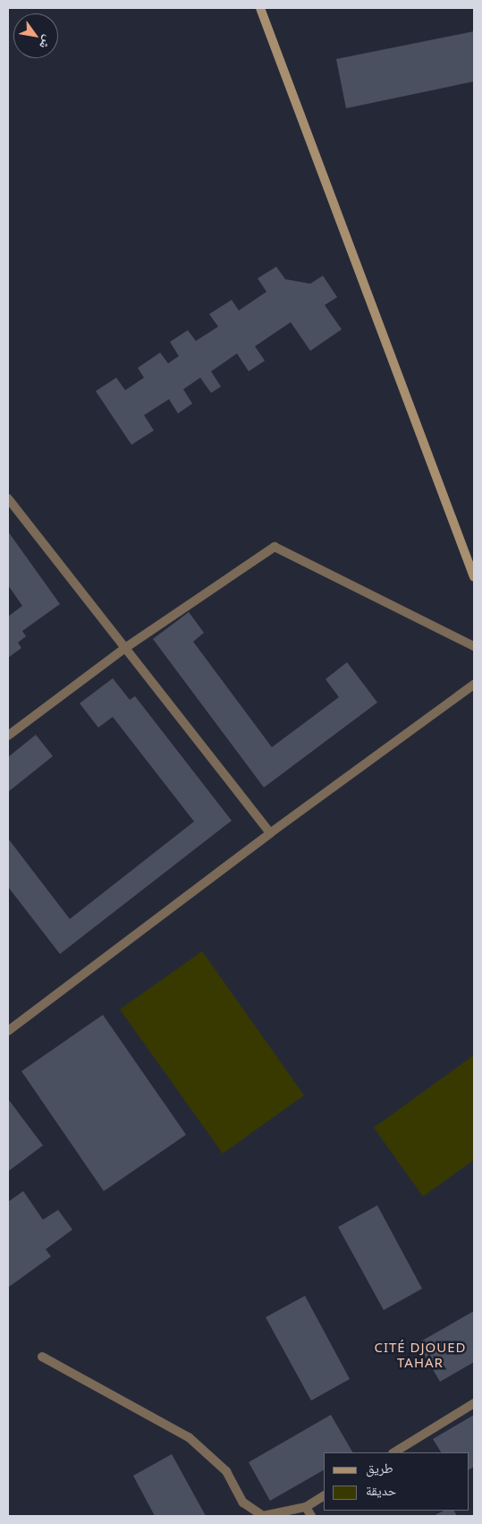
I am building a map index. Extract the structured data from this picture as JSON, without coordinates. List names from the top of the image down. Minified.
{"districts":["CITÉ DJOUED TAHAR"],"legend":["طريق","حديقة"],"north":"bottom right"}
